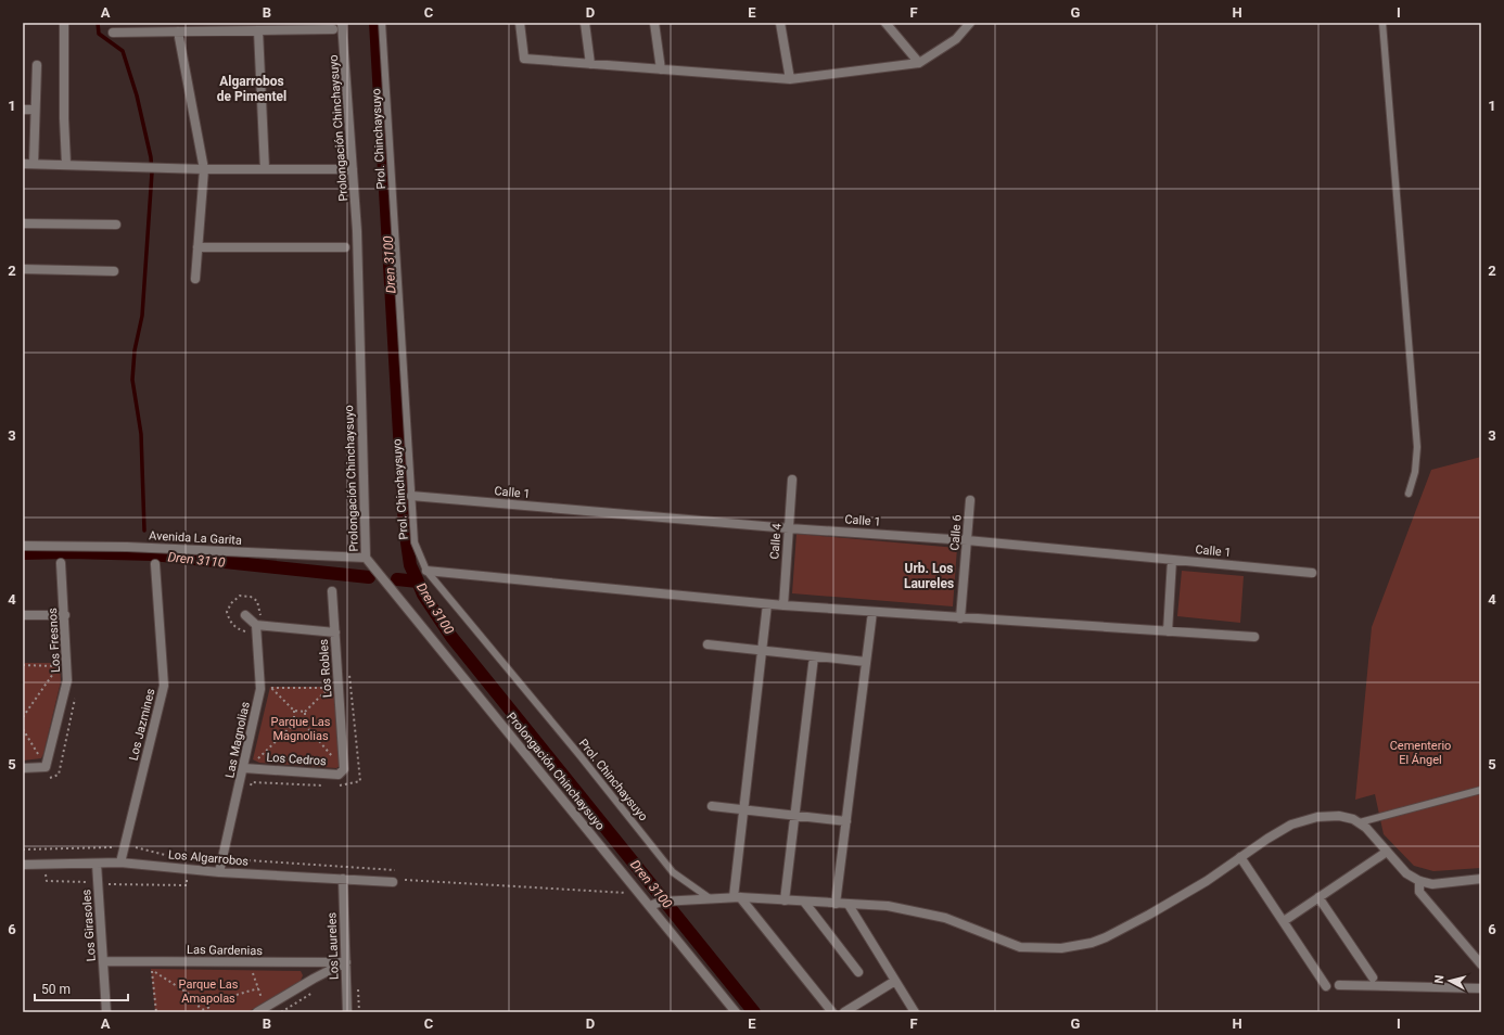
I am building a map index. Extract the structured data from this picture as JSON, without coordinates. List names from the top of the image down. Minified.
{"streets":{"street":["Prolongación Chinchaysuyo","Calle 1","Calle 6","Avenida La Garita","Calle 4","Los Fresnos","Los Robles","Los Jazmines","Las Magnolias","Los Cedros","Los Algarrobos","Los Girasoles","Los Laureles","Las Gardenias"],"lane":["Prol. Chinchaysuyo"]},"crossings":[["Prolongación Chinchaysuyo","Avenida La Garita"],["Prol. Chinchaysuyo","Calle 1"],["Calle 1","Calle 6"],["Calle 1","Calle 4"],["Los Robles","Los Cedros"],["Los Jazmines","Los Algarrobos"],["Las Magnolias","Los Cedros"],["Las Magnolias","Los Algarrobos"],["Los Algarrobos","Los Girasoles"],["Los Algarrobos","Los Laureles"],["Los Girasoles","Las Gardenias"],["Los Laureles","Las Gardenias"]],"districts":["Algarrobos de Pimentel","Urb. Los Laureles"],"water":["Dren 3100","Dren 3110"],"parks":["Parque Las Magnolias","Cementerio El Ángel","Parque Las Amapolas"],"scale_bar":"50 m","north":"left","grid":{"columns":["A","B","C","D","E","F","G","H","I"],"rows":["1","2","3","4","5","6"]}}
